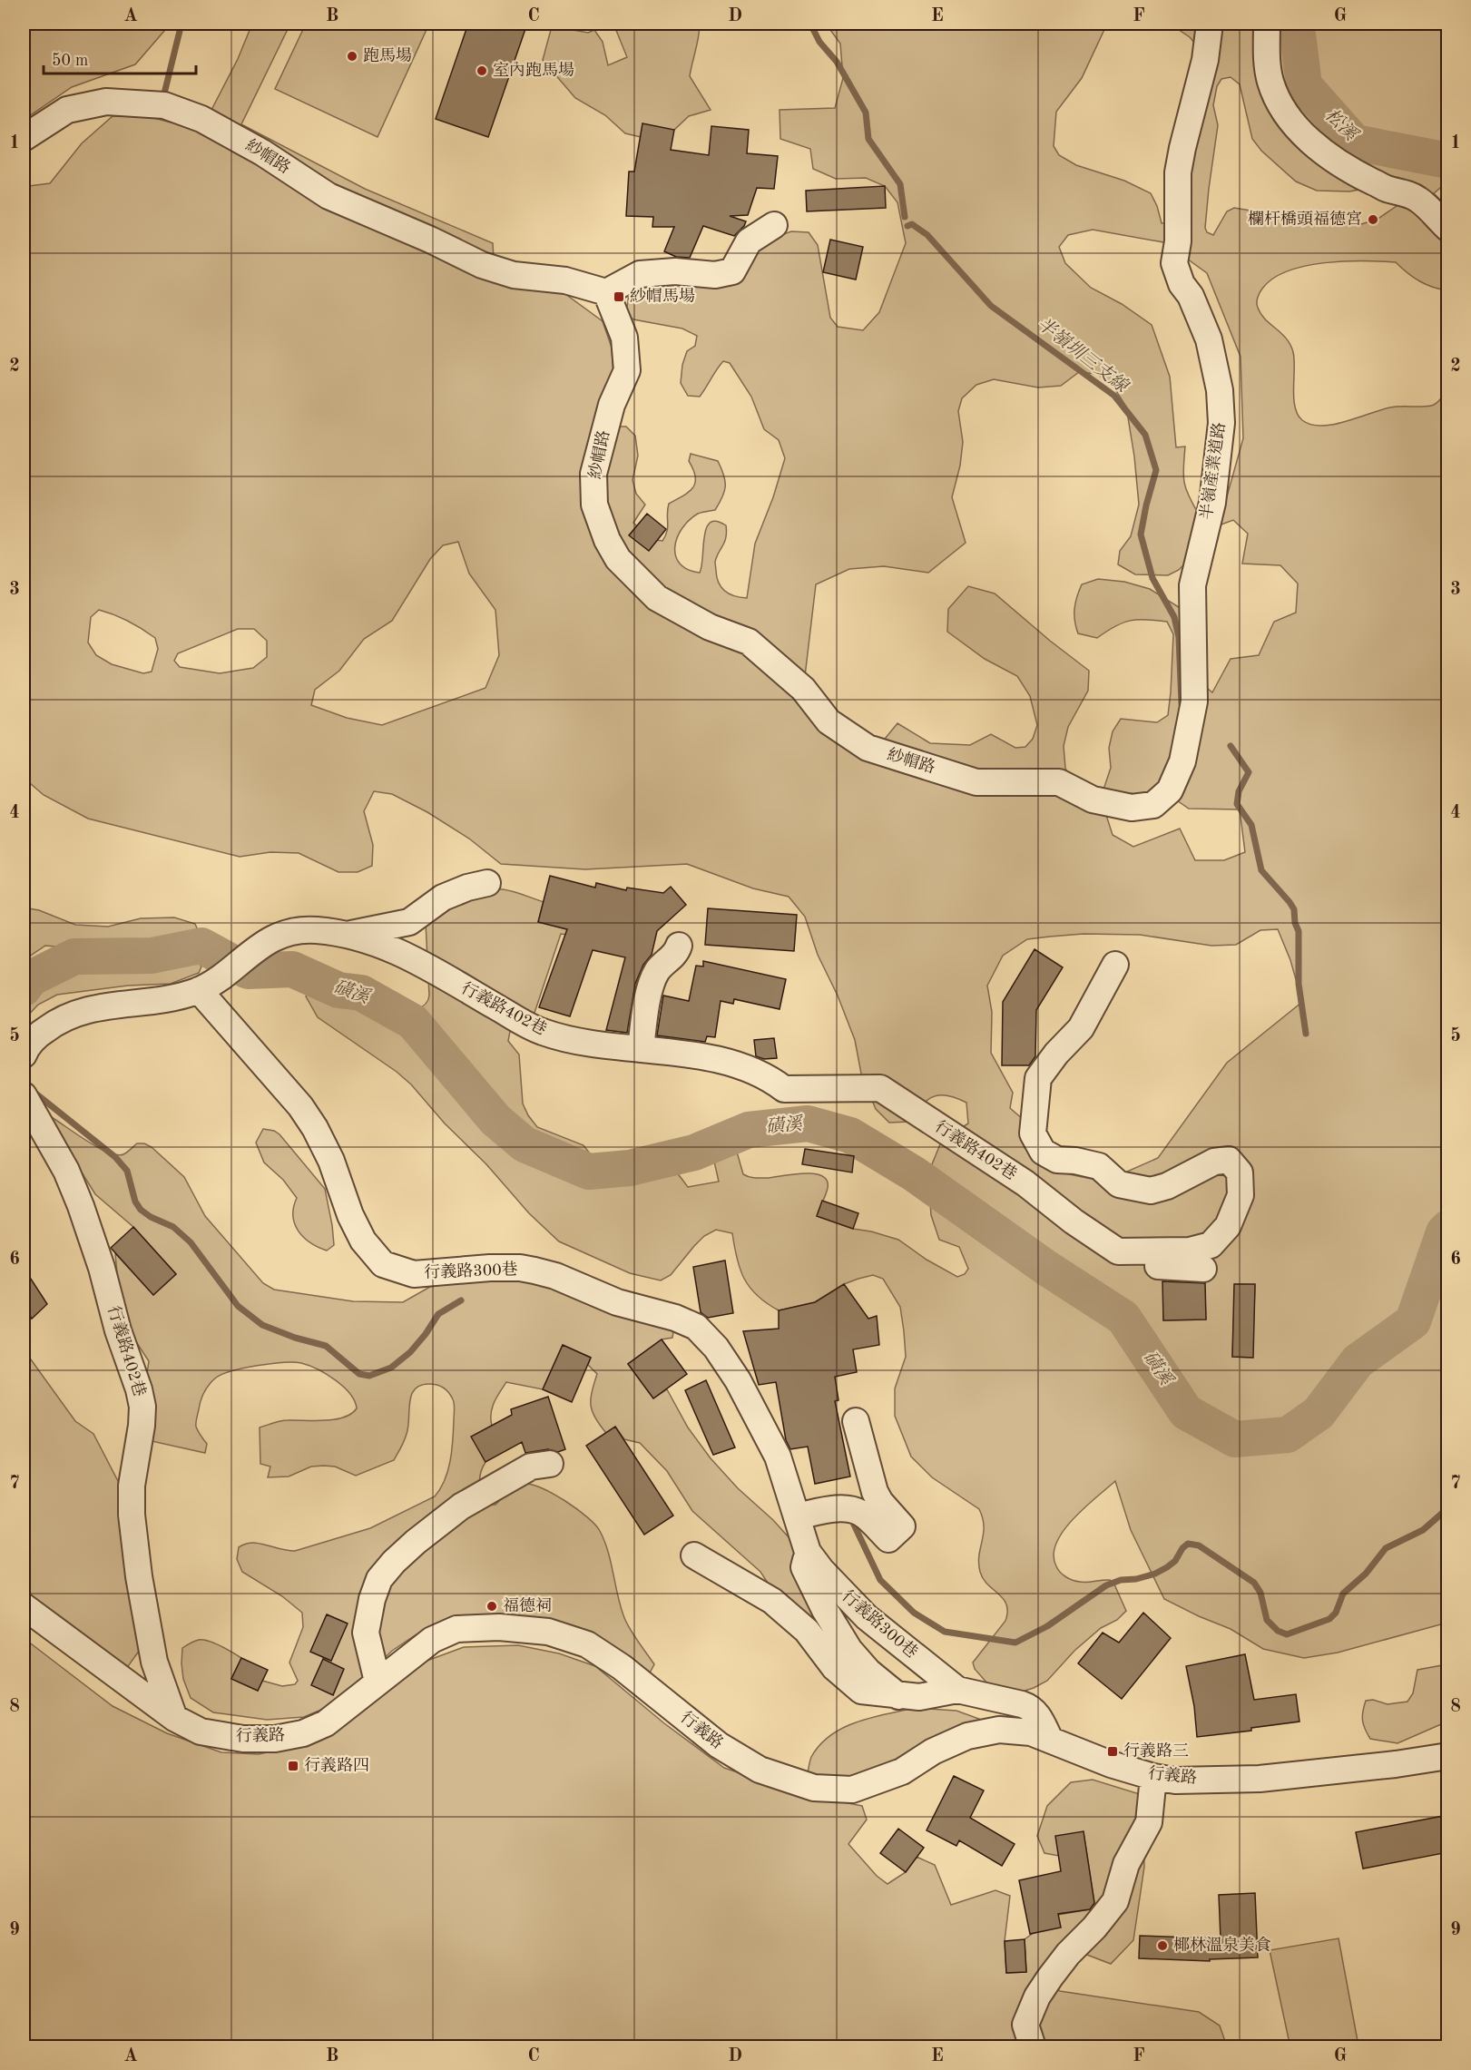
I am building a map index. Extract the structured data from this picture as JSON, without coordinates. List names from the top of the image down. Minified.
{"streets":{"street":["紗帽路","半嶺產業道路","行義路402巷","行義路300巷","行義路"]},"crossings":[["紗帽路","半嶺產業道路"],["行義路402巷","行義路300巷"],["行義路402巷","行義路"],["行義路300巷","行義路"]],"water":["松溪","半嶺圳三支線","磺溪"],"places":{"other":["跑馬場","室內跑馬場","欄杆橋頭福德宮","福德祠","椰林溫泉美食"],"transit":["紗帽馬場","行義路三","行義路四"]},"scale_bar":"50 m","grid":{"columns":["A","B","C","D","E","F","G"],"rows":["1","2","3","4","5","6","7","8","9"]}}
